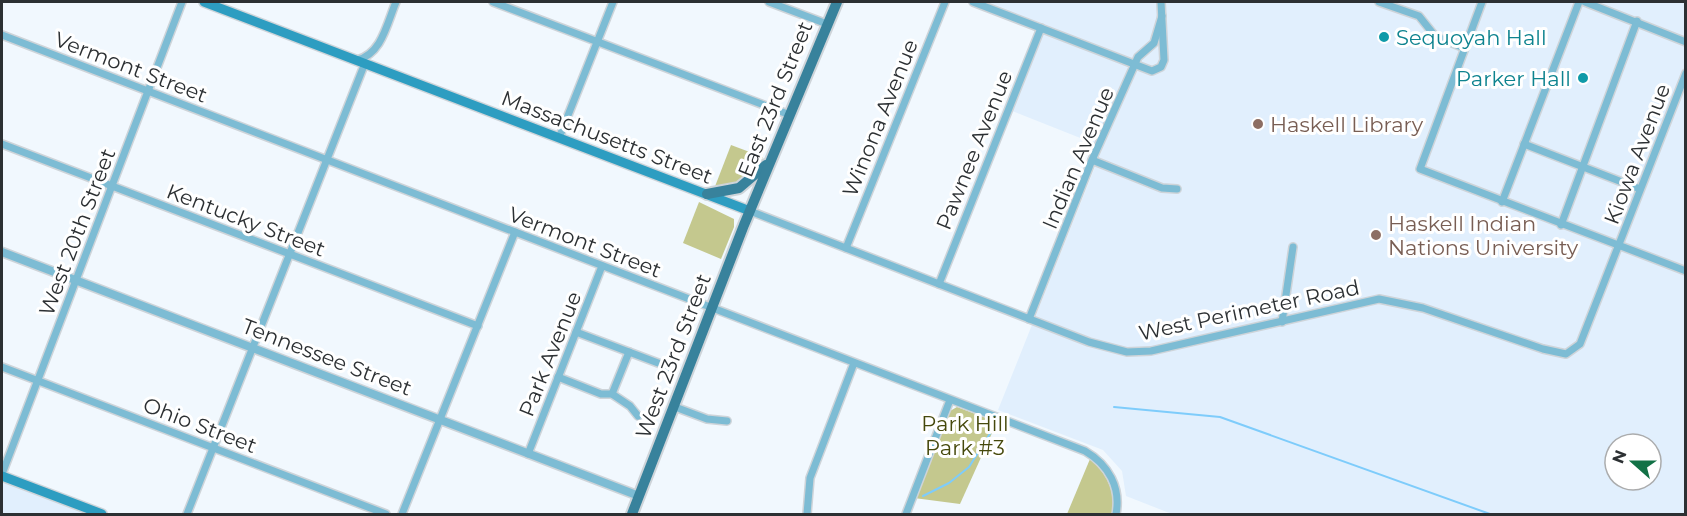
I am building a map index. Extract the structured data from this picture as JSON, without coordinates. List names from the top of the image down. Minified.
{"streets":{"main road":["East 23rd Street","Massachusetts Street","West 23rd Street"],"street":["Vermont Street","Winona Avenue","Pawnee Avenue","Kiowa Avenue","Indian Avenue","Kentucky Street","West 20th Street","West Perimeter Road","Park Avenue","Tennessee Street","Ohio Street"]},"crossings":[["Vermont Street","West 20th Street"],["Vermont Street","Park Avenue"],["Vermont Street","West 23rd Street"],["East 23rd Street","Massachusetts Street"],["East 23rd Street","West 23rd Street"],["Winona Avenue","Massachusetts Street"],["Massachusetts Street","Pawnee Avenue"],["Massachusetts Street","Indian Avenue"],["Massachusetts Street","West Perimeter Road"],["Massachusetts Street","West 23rd Street"],["Kiowa Avenue","West Perimeter Road"],["Indian Avenue","West Perimeter Road"],["Kentucky Street","West 20th Street"],["West 20th Street","Tennessee Street"],["West 20th Street","Ohio Street"],["Park Avenue","Tennessee Street"],["West 23rd Street","Tennessee Street"]],"parks":["Park Hill Park #3"],"places":["Sequoyah Hall","Parker Hall","Haskell Library","Haskell Indian Nations University"],"north":"left"}
